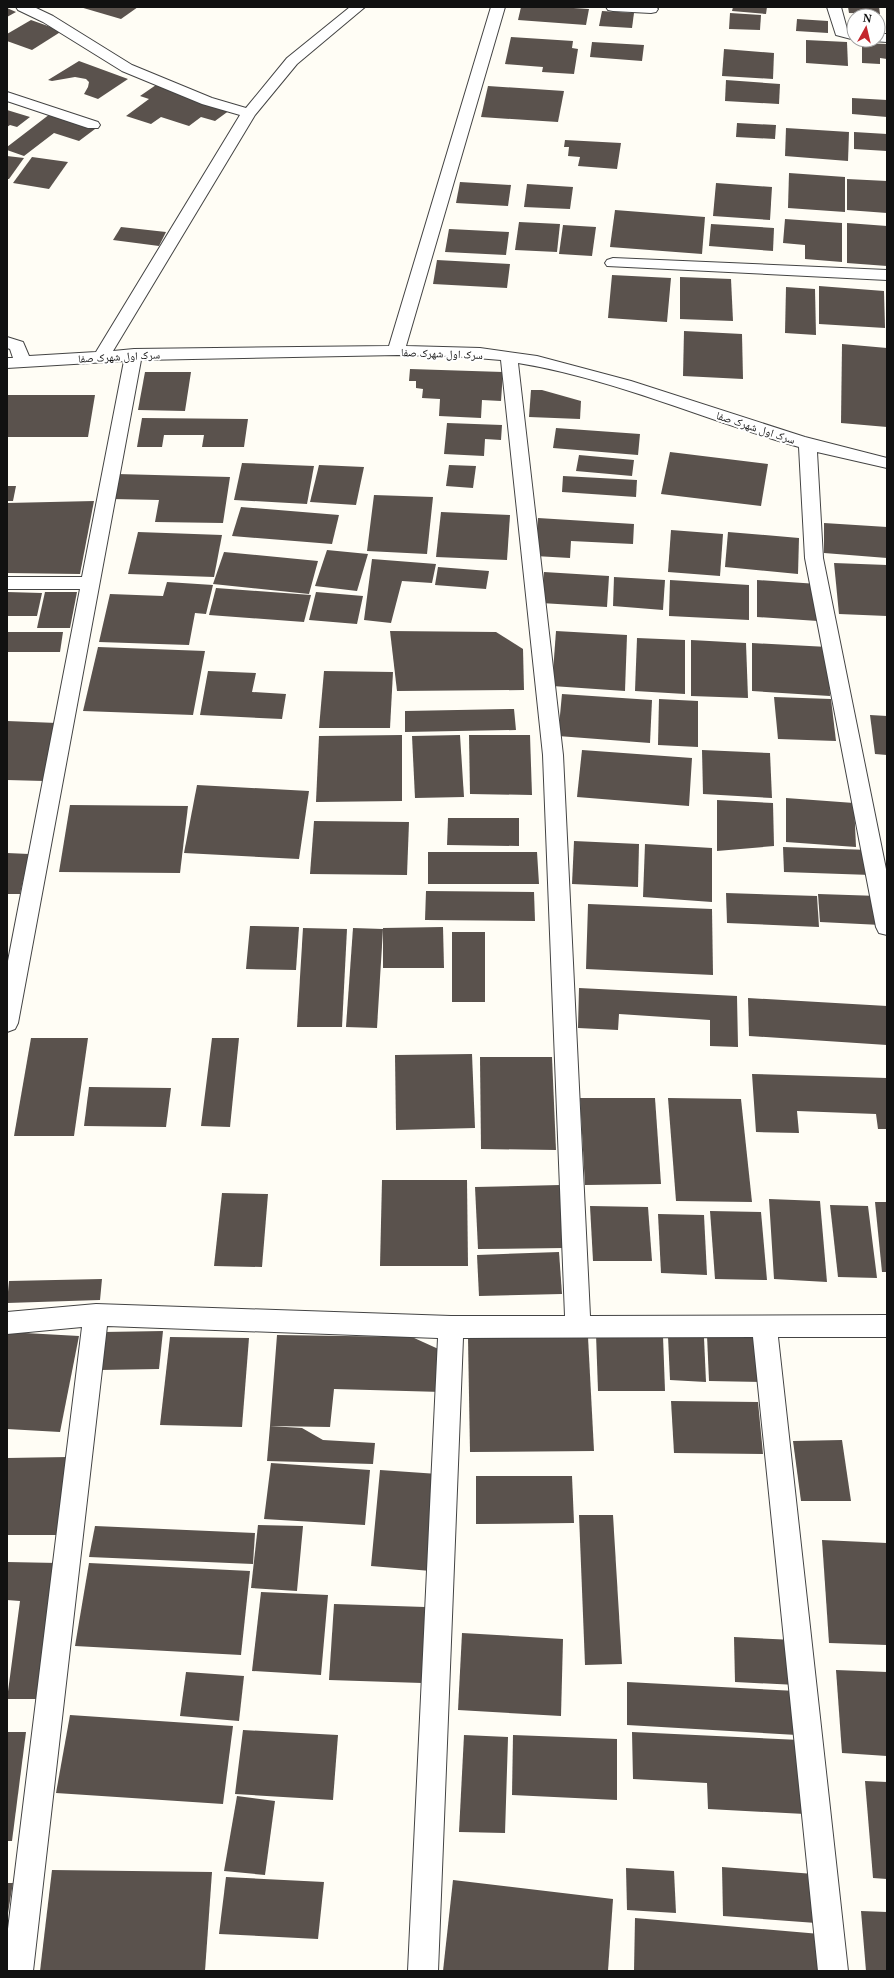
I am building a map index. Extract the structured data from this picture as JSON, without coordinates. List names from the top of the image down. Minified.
{"streets":{"street":["سرک اول شهرک صفا"]},"north":"top"}
